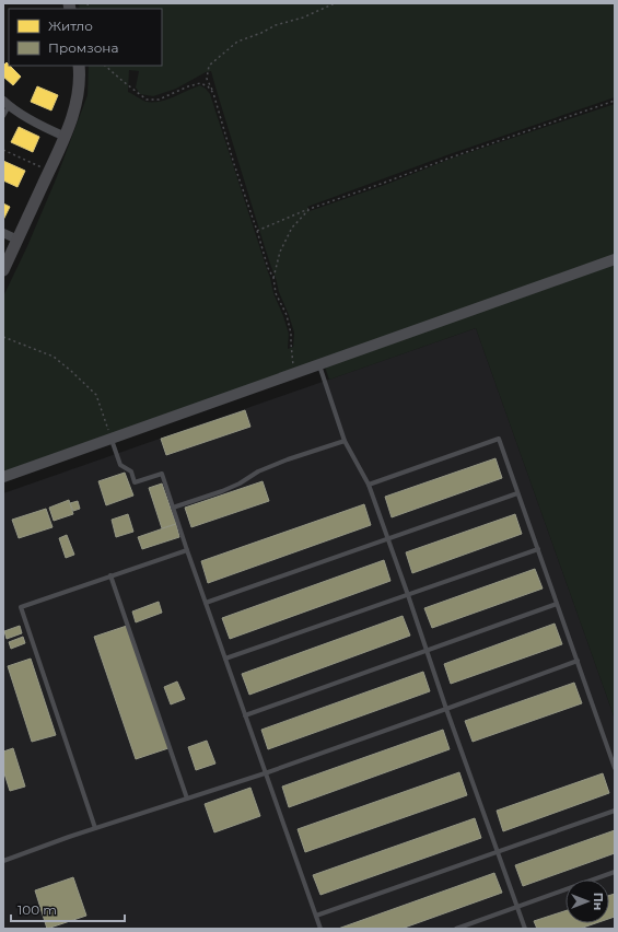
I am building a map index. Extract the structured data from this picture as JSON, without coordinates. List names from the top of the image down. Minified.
{"legend":["Житло","Промзона"],"scale_bar":"100 m","north":"right"}
